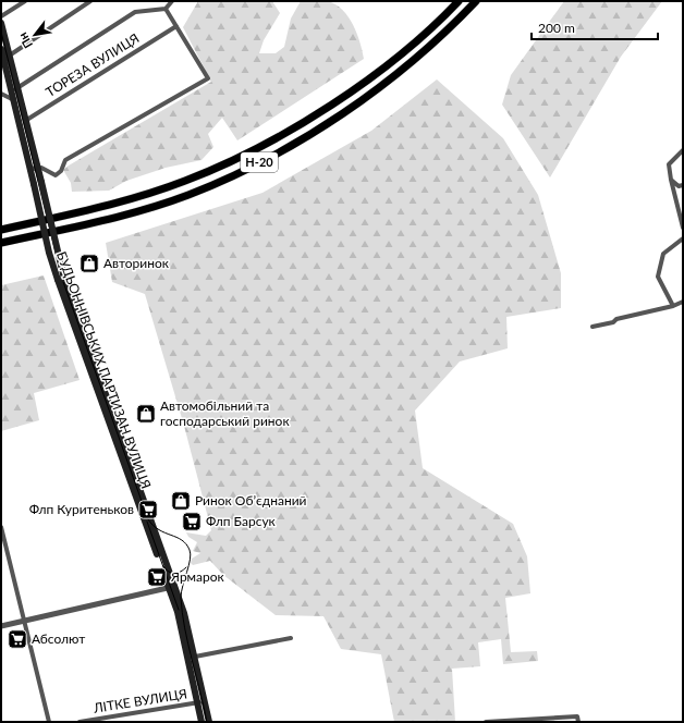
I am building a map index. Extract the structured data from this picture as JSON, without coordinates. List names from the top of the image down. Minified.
{"streets":{"main road":["Н-20","БУДЬОННІВСЬКИХ ПАРТИЗАН ВУЛИЦЯ"],"street":["ТОРЕЗА ВУЛИЦЯ","ЛІТКЕ ВУЛИЦЯ"]},"crossings":[["ТОРЕЗА ВУЛИЦЯ","БУДЬОННІВСЬКИХ ПАРТИЗАН ВУЛИЦЯ"],["БУДЬОННІВСЬКИХ ПАРТИЗАН ВУЛИЦЯ","ЛІТКЕ ВУЛИЦЯ"]],"places":{"shop":["Авторинок","Автомобільний та господарський ринок","Ринок Обʼєднаний"],"supermarket":["Флп Куритеньков","Флп Барсук","Ярмарок","Абсолют"]},"scale_bar":"200 m","north":"bottom left"}
